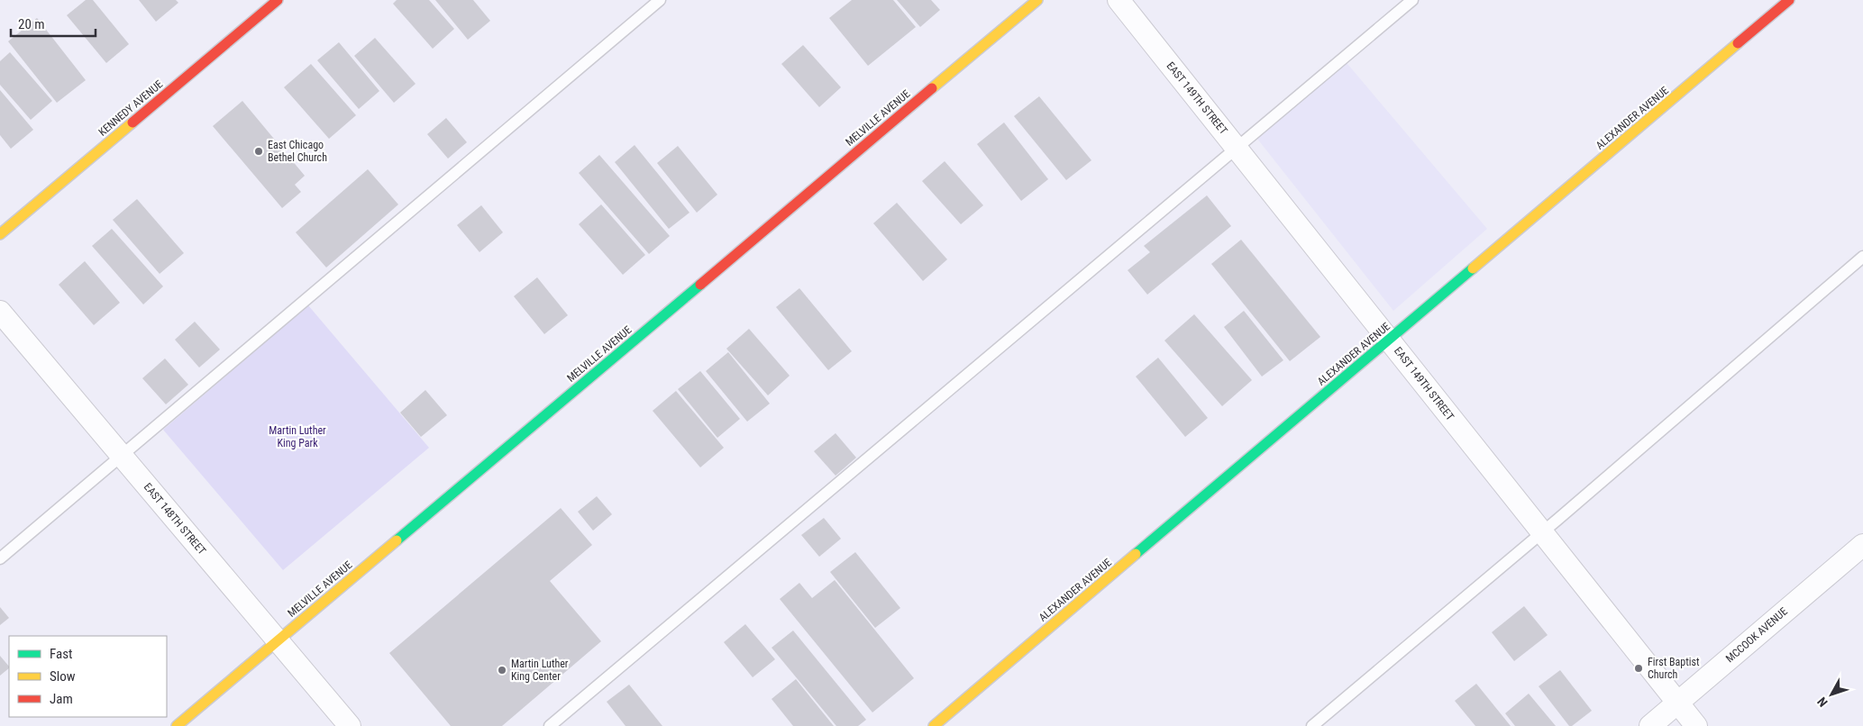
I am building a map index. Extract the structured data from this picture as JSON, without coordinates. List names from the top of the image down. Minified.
{"streets":{"street":["EAST 149TH STREET","KENNEDY AVENUE","MELVILLE AVENUE","ALEXANDER AVENUE","EAST 148TH STREET","MCCOOK AVENUE"]},"crossings":[["EAST 149TH STREET","ALEXANDER AVENUE"],["EAST 149TH STREET","MCCOOK AVENUE"],["MELVILLE AVENUE","EAST 148TH STREET"]],"parks":["Martin Luther King Park"],"places":["East Chicago Bethel Church","First Baptist Church","Martin Luther King Center"],"legend":["Fast","Slow","Jam"],"scale_bar":"20 m","north":"bottom left"}
